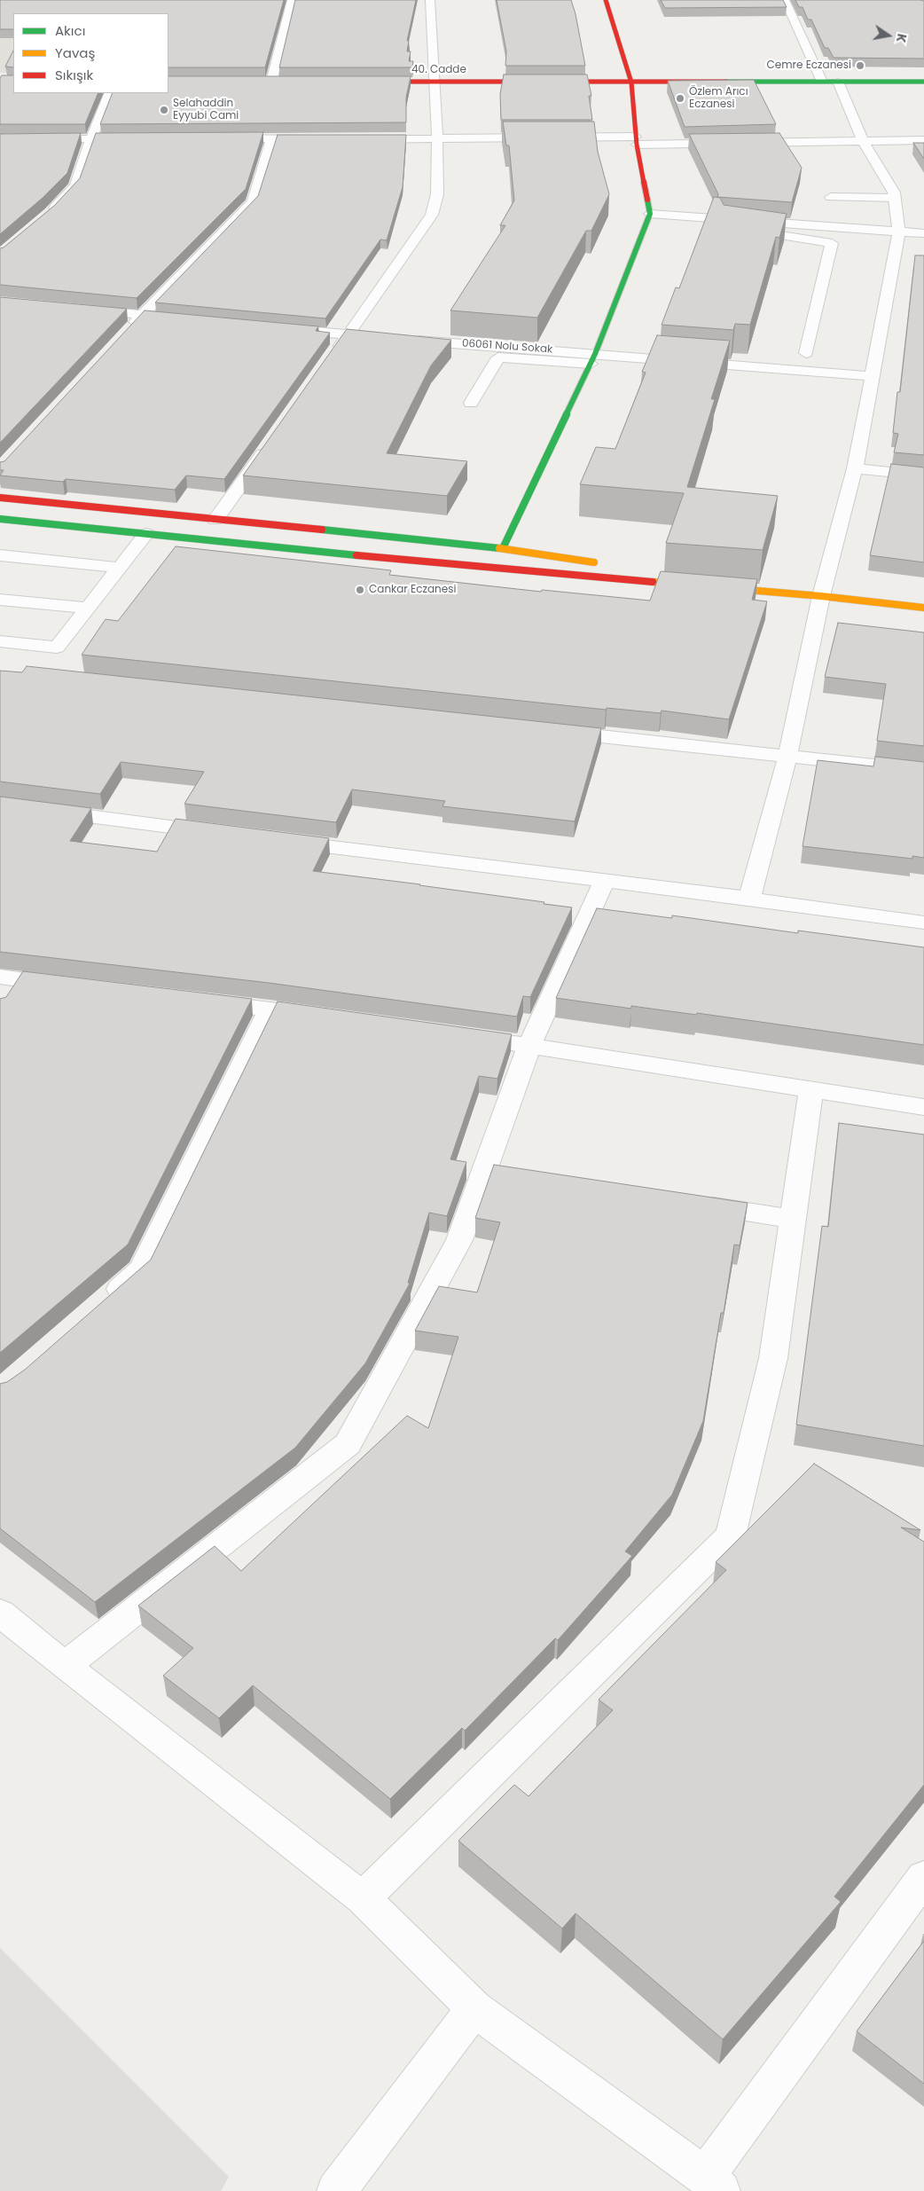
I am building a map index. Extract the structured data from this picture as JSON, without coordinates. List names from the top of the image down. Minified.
{"streets":{"street":["40. Cadde","06061 Nolu Sokak"]},"places":["Cemre Eczanesi","Özlem Arıcı Eczanesi","Selahaddin Eyyubi Cami","Cankar Eczanesi"],"legend":["Akıcı","Yavaş","Sıkışık"],"north":"right"}
